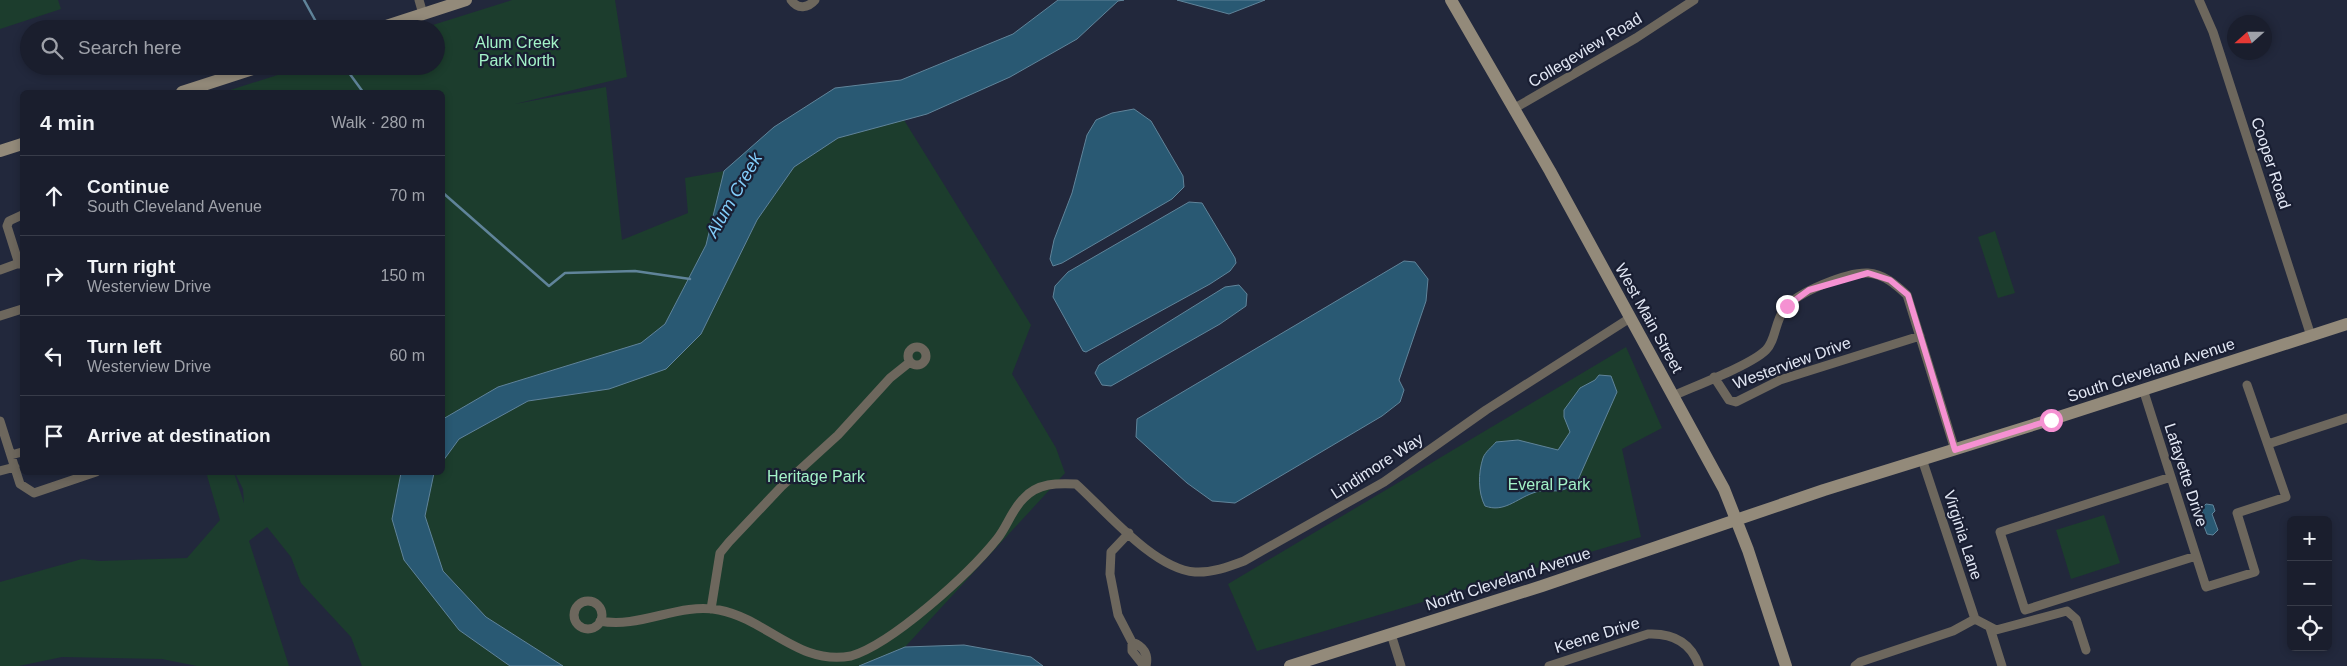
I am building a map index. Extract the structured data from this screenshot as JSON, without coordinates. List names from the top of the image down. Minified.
{"streets":{"main road":["West Main Street","South Cleveland Avenue","North Cleveland Avenue"],"street":["Collegeview Road","Cooper Road","Westerview Drive","Lindimore Way","Lafayette Drive","Virginia Lane","Keene Drive"]},"crossings":[["Collegeview Road","West Main Street"],["Cooper Road","South Cleveland Avenue"],["West Main Street","Westerview Drive"],["West Main Street","South Cleveland Avenue"],["West Main Street","Lindimore Way"],["West Main Street","North Cleveland Avenue"],["Westerview Drive","South Cleveland Avenue"],["South Cleveland Avenue","Lafayette Drive"],["South Cleveland Avenue","Virginia Lane"],["South Cleveland Avenue","North Cleveland Avenue"]],"water":["Alum Creek"],"parks":["Alum Creek Park North","Heritage Park","Everal Park"],"north":"left","page":{"search":"Search here","heading":["4 min","Walk · 280 m"],"list":[["Continue","South Cleveland Avenue","70 m"],["Turn right","Westerview Drive","150 m"],["Turn left","Westerview Drive","60 m"],"Arrive at destination"],"map_buttons":["+","−"]}}
